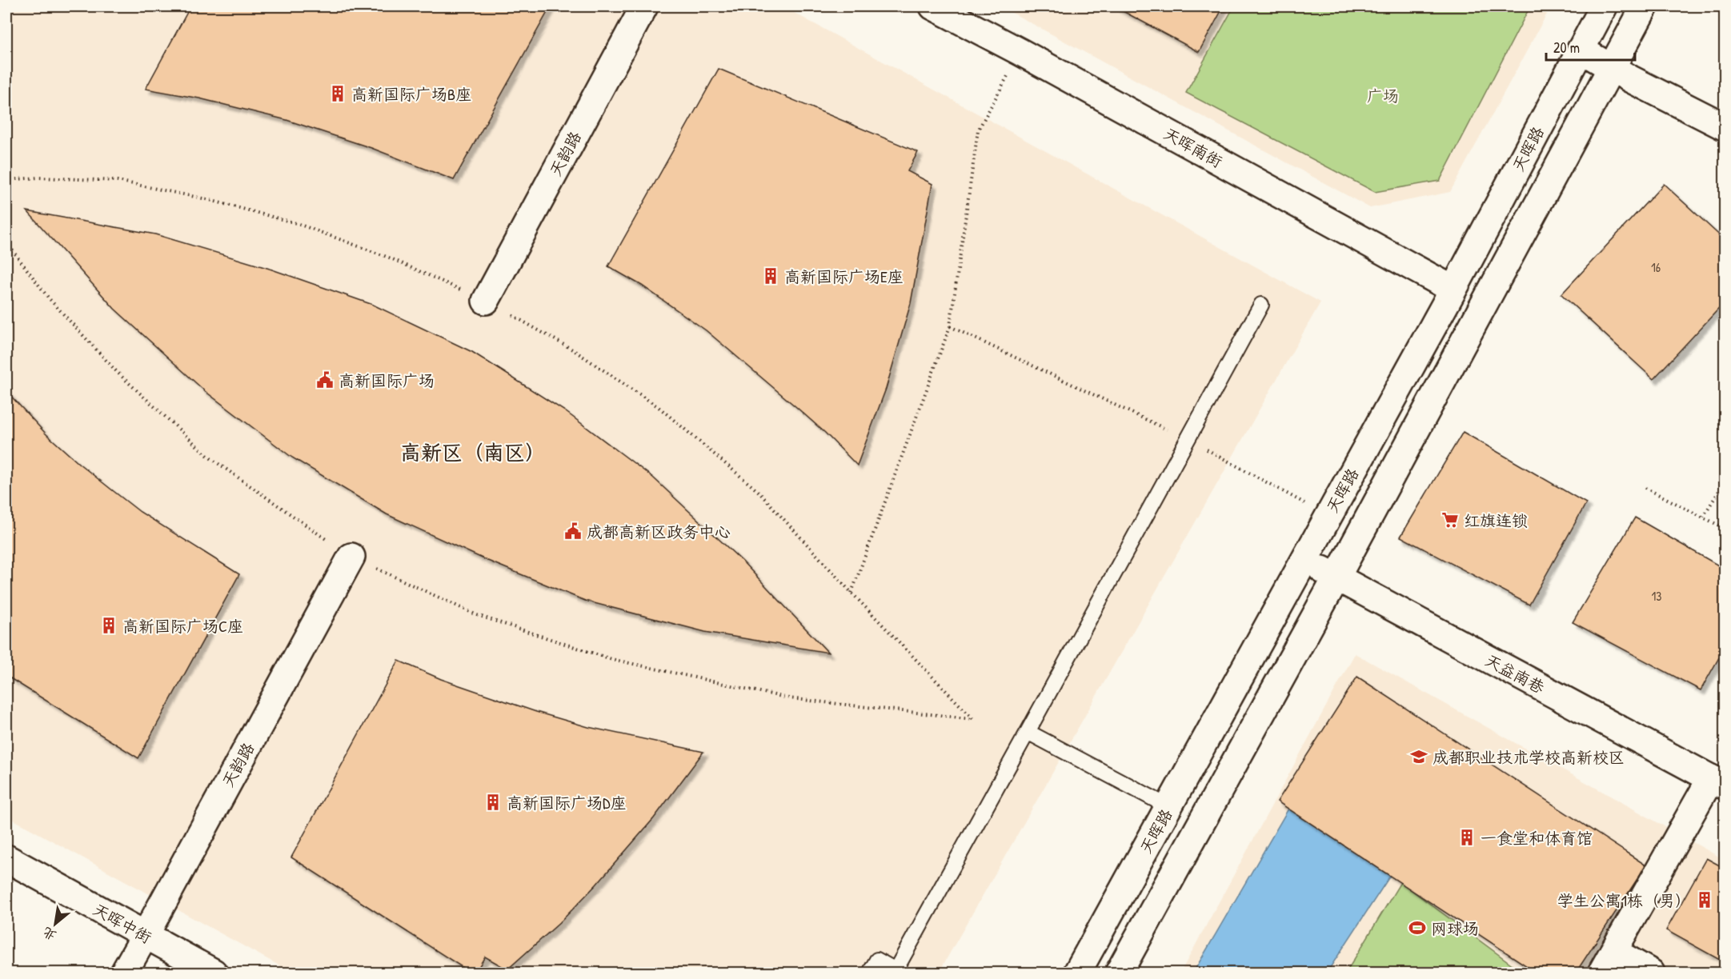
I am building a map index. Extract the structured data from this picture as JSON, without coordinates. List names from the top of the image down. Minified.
{"streets":{"street":["天晖南街","天晖路","天韵路","天益南巷","天晖中街"]},"crossings":[["天晖南街","天晖路"],["天晖路","天益南巷"],["天韵路","天晖中街"]],"districts":["高新区（南区）"],"parks":["广场"],"places":{"building":["高新国际广场B座","高新国际广场E座","高新国际广场C座","高新国际广场D座","一食堂和体育馆","学生公寓1栋（男）"],"public building":["高新国际广场","成都高新区政务中心"],"supermarket":["红旗连锁"],"school or university":["成都职业技术学校高新校区"],"sports":["网球场"]},"house_numbers":["16","13"],"scale_bar":"20 m","north":"bottom left"}
